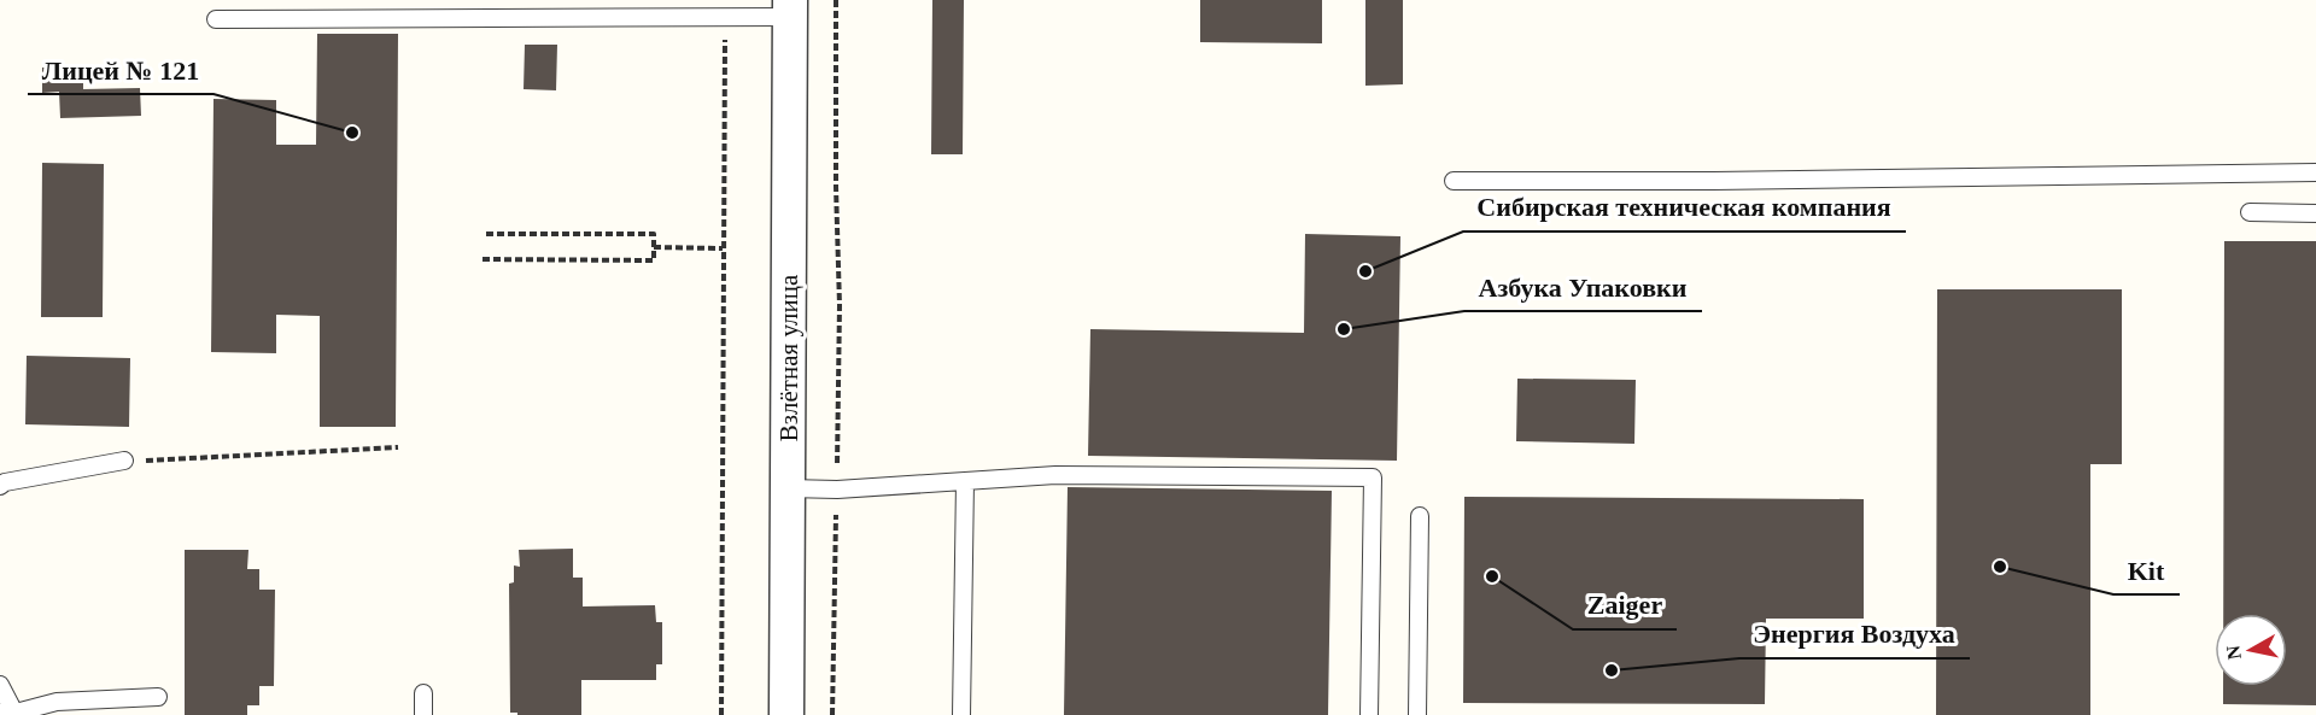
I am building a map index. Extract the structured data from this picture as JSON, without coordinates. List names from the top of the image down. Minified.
{"streets":{"street":["Взлётная улица"]},"places":["Лицей № 121","Сибирская техническая компания","Азбука Упаковки","Kit","Zaiger","Энергия Воздуха"],"north":"left"}
